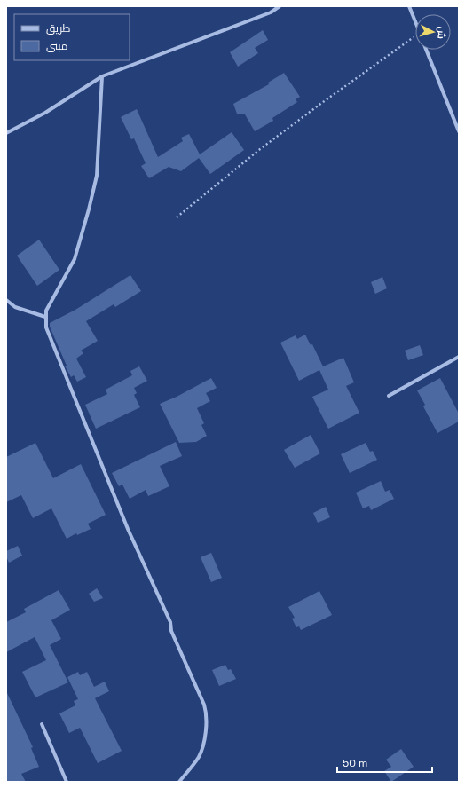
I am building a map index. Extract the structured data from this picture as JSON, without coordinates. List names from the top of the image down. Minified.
{"legend":["طريق","مبنى"],"scale_bar":"50 m","north":"right"}
